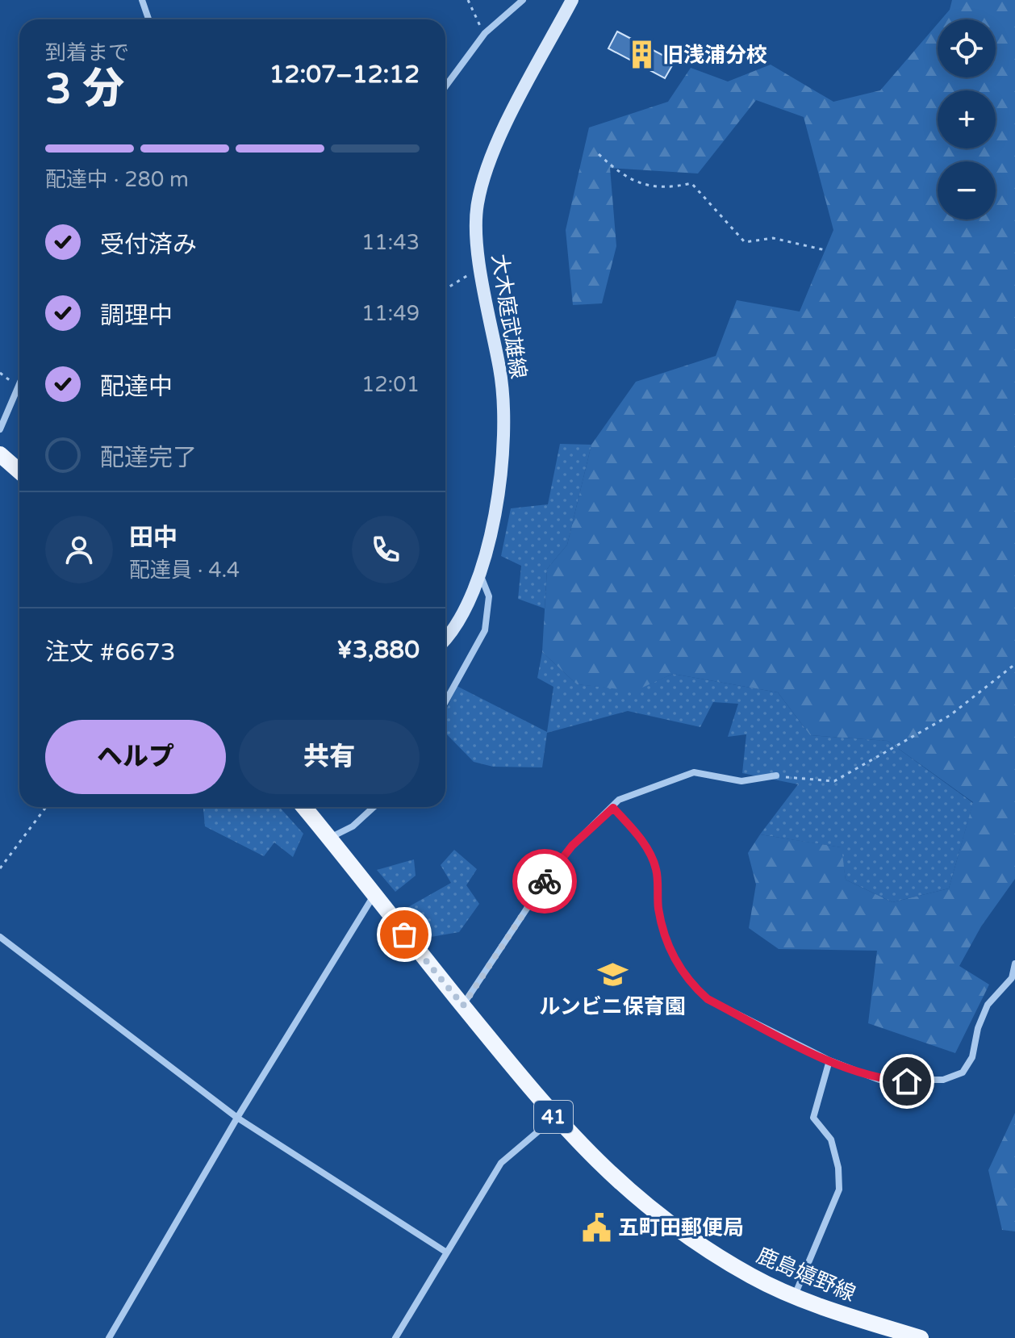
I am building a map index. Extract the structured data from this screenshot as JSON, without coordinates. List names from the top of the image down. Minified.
{"streets":{"main road":["大木庭武雄線","41","鹿島嬉野線"]},"places":{"building":["旧浅浦分校"],"school or university":["ルンビニ保育園"],"public building":["五町田郵便局"]},"page":{"map_buttons":["+","−"],"heading":["3 分","到着まで","12:07–12:12"],"panel":["田中","配達員 · 4.4","注文 #6673","¥3,880"],"bar":"配達中 · 280 m","list":[["受付済み","11:43"],["調理中","11:49"],["配達中","12:01"],"配達完了"],"buttons":["ヘルプ","共有"]}}
